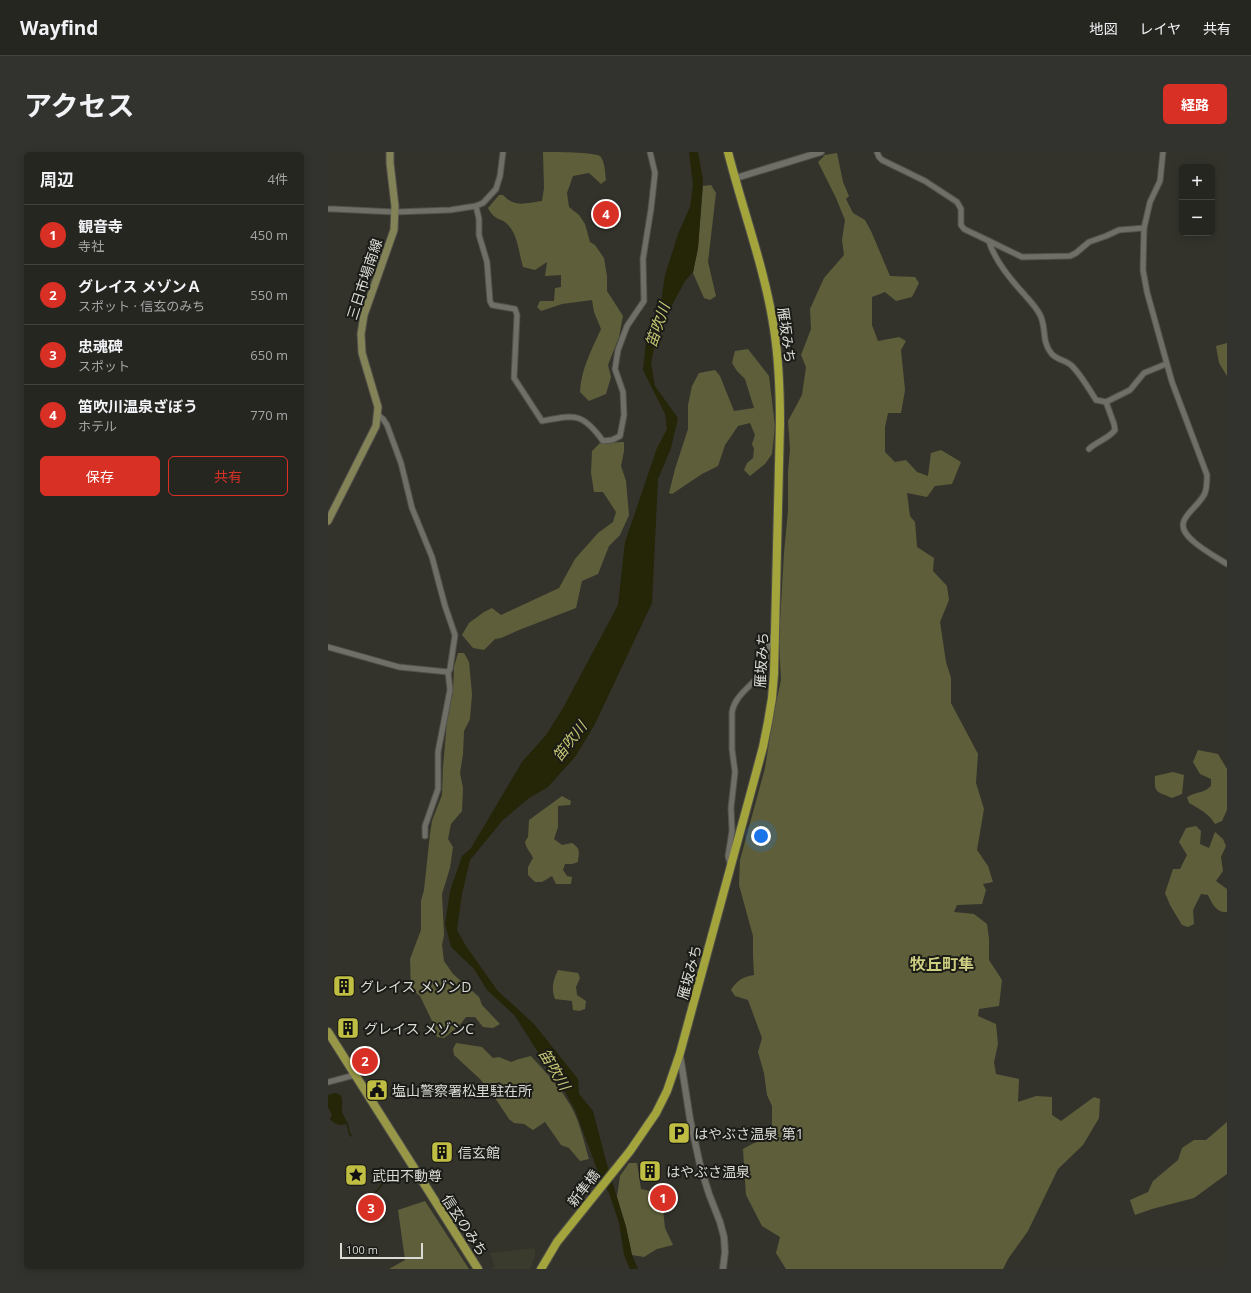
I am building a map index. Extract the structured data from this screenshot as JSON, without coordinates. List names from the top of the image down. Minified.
{"streets":{"highway":["雁坂みち","新隼橋"],"main road":["三日市場南線","信玄のみち"]},"crossings":[["雁坂みち","新隼橋"]],"districts":["牧丘町隼"],"water":["笛吹川"],"places":{"building":["グレイス メゾンD","グレイス メゾンC","信玄館","はやぶさ温泉"],"public building":["塩山警察署松里駐在所"],"parking":["はやぶさ温泉 第1"],"place":["武田不動尊"]},"scale_bar":"100 m","page":{"header":"Wayfind","nav":["地図","レイヤ","共有"],"title":"アクセス","buttons":["経路",["保存","共有"]],"heading":["周辺","4件"],"map_buttons":["+","−"],"pins":["4","2","1","3"],"list":[{"mark":"1","name":"観音寺","note":"寺社","value":"450 m"},{"mark":"2","name":"グレイス メゾンＡ","note":"スポット · 信玄のみち","value":"550 m"},{"mark":"3","name":"忠魂碑","note":"スポット","value":"650 m"},{"mark":"4","name":"笛吹川温泉ざぼう","note":"ホテル","value":"770 m"}],"scale":"100 m"}}
